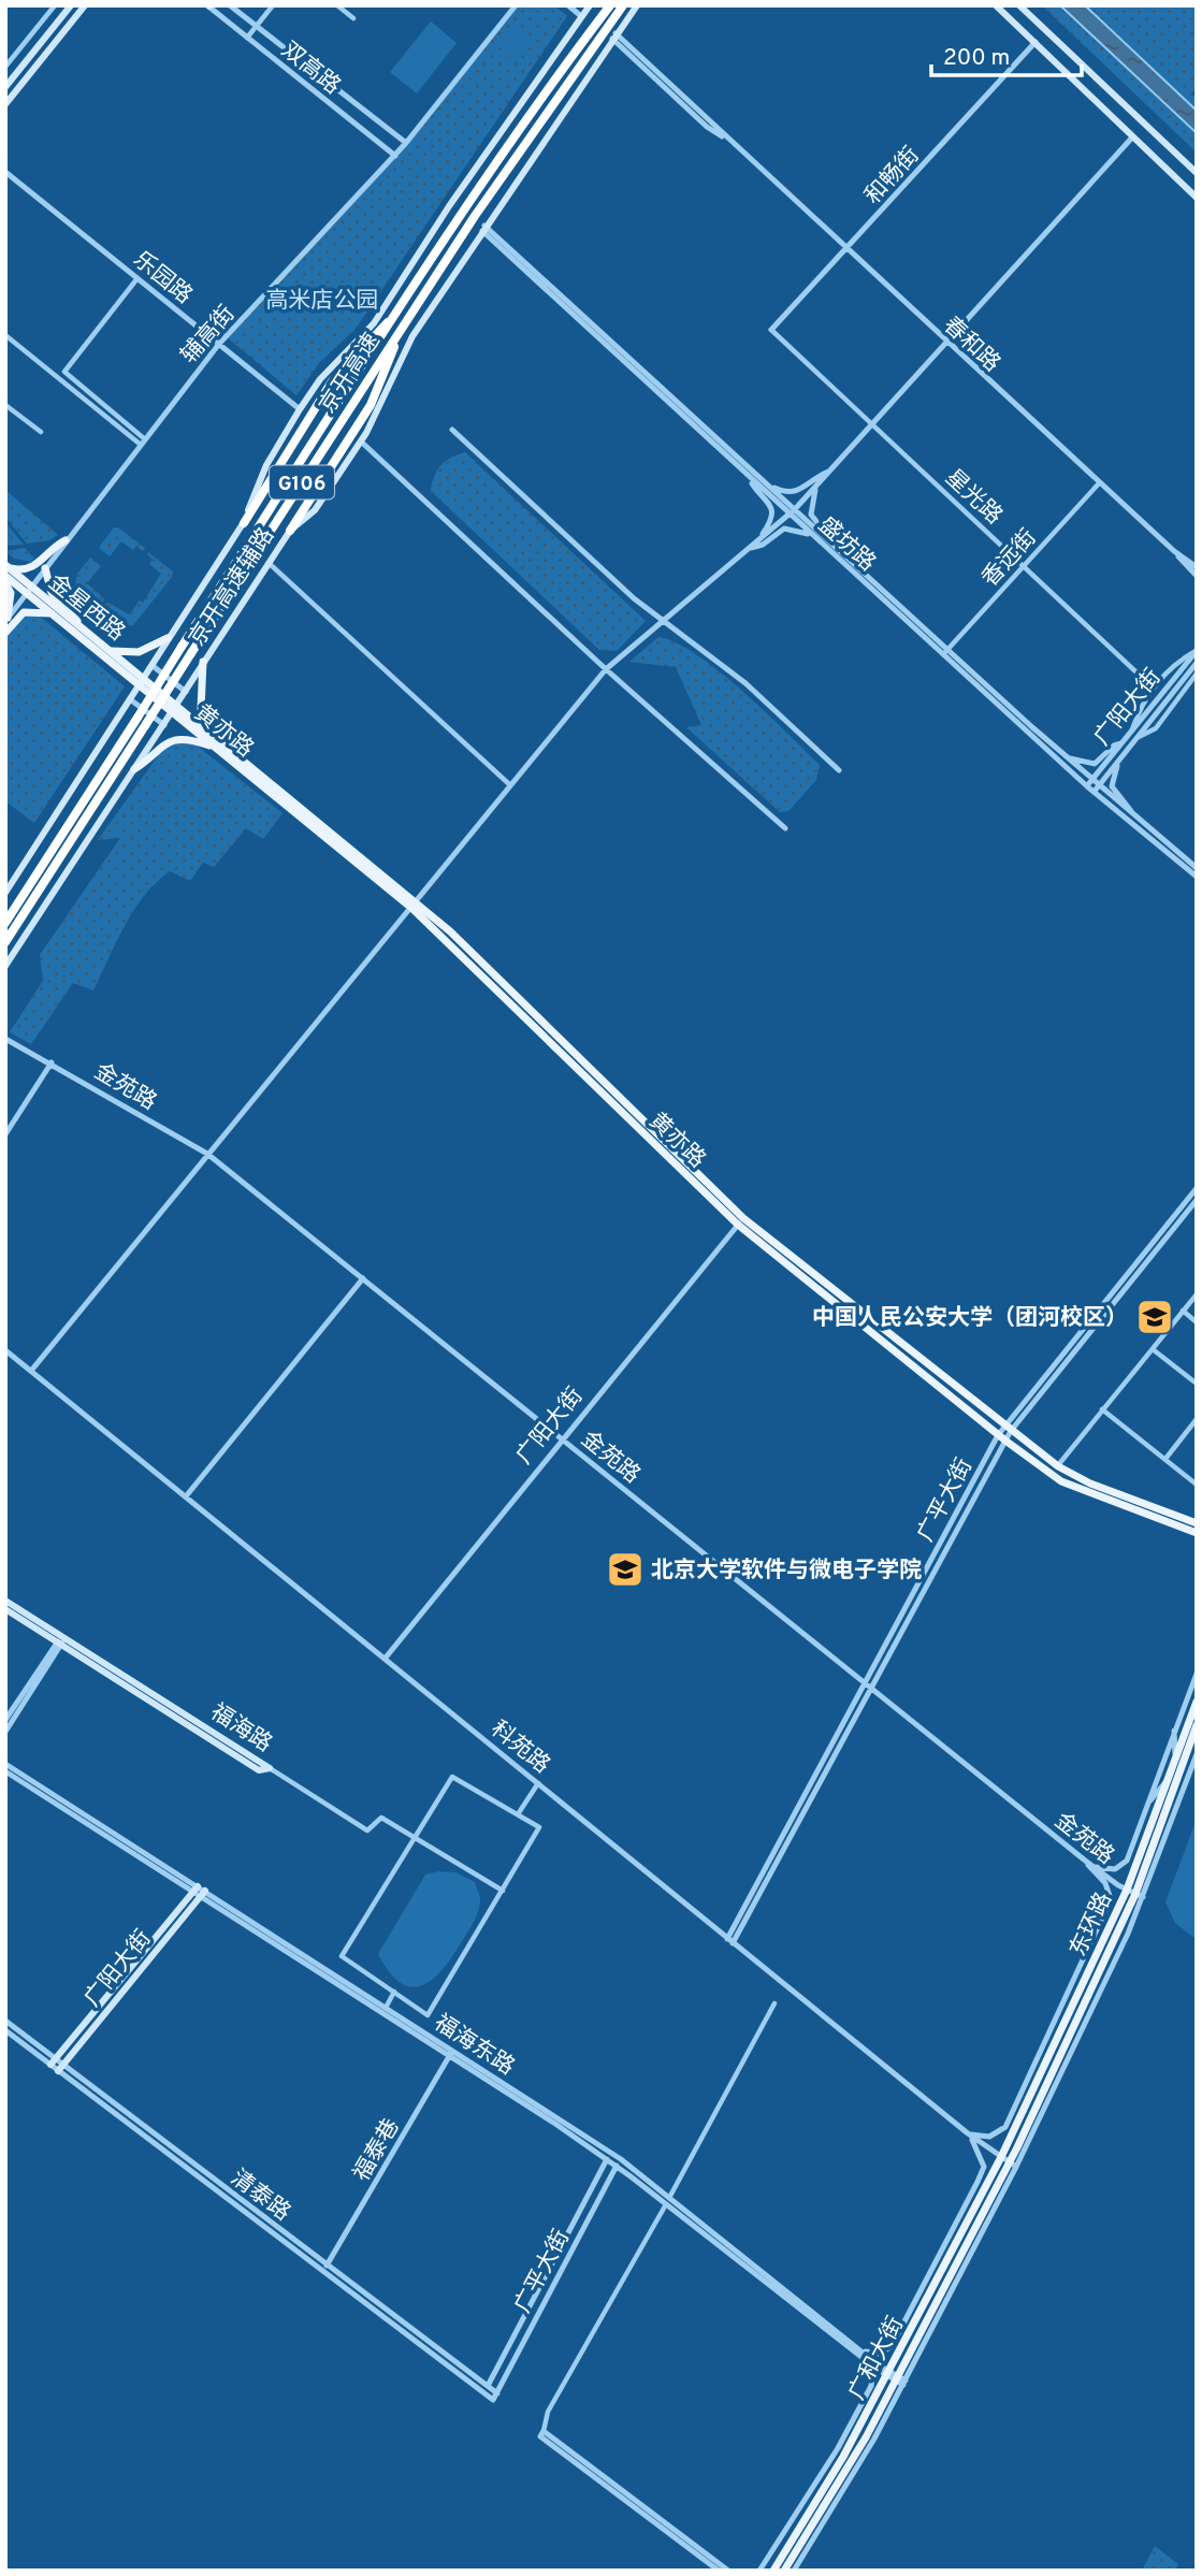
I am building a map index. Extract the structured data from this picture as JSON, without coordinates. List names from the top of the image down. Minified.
{"streets":{"highway":["京开高速","G106"],"main road":["京开高速辅路","金星西路","广阳大街","黄亦路","福海路","东环路","广和大街"],"street":["双高路","和畅街","乐园路","辅高街","春和路","星光路","盛坊路","香远街","金苑路","广平大街","科苑路","福海东路","福泰巷","清泰路"]},"crossings":[["双高路","辅高街"],["和畅街","春和路"],["和畅街","星光路"],["乐园路","辅高街"],["乐园路","京开高速辅路"],["辅高街","金星西路"],["春和路","香远街"],["春和路","京开高速辅路"],["京开高速","G106"],["星光路","香远街"],["盛坊路","香远街"],["盛坊路","京开高速辅路"],["盛坊路","广阳大街"],["京开高速辅路","金星西路"],["京开高速辅路","黄亦路"],["广阳大街","黄亦路"],["广阳大街","金苑路"],["广阳大街","科苑路"],["广阳大街","福海东路"],["广阳大街","清泰路"],["黄亦路","广平大街"],["金苑路","广平大街"],["金苑路","东环路"],["广平大街","科苑路"],["广平大街","福海东路"],["广平大街","清泰路"],["科苑路","东环路"],["科苑路","广和大街"],["东环路","广和大街"],["福海东路","福泰巷"],["福海东路","广和大街"],["福泰巷","清泰路"]],"parks":["高米店公园"],"places":{"school or university":["中国人民公安大学（团河校区）","北京大学软件与微电子学院"]},"scale_bar":"200 m"}
